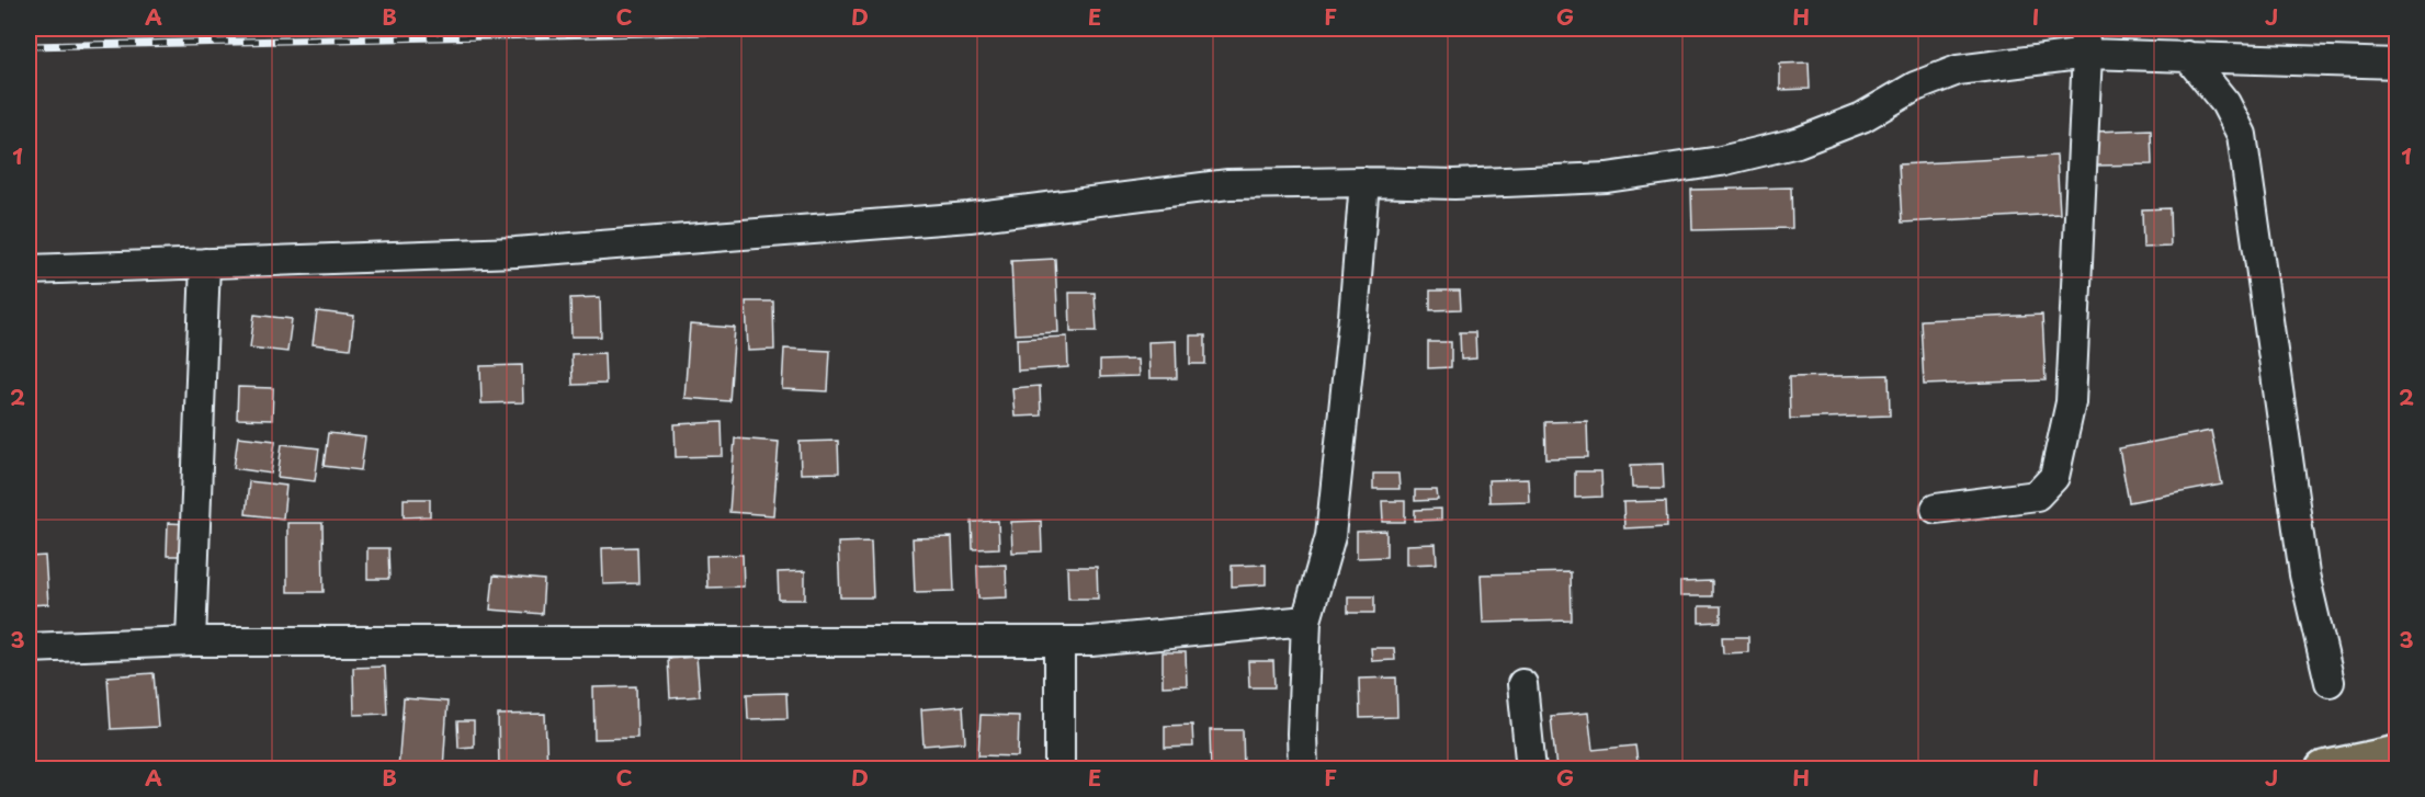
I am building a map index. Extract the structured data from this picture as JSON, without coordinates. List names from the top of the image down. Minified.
{"grid":{"columns":["A","B","C","D","E","F","G","H","I","J"],"rows":["1","2","3"]}}
